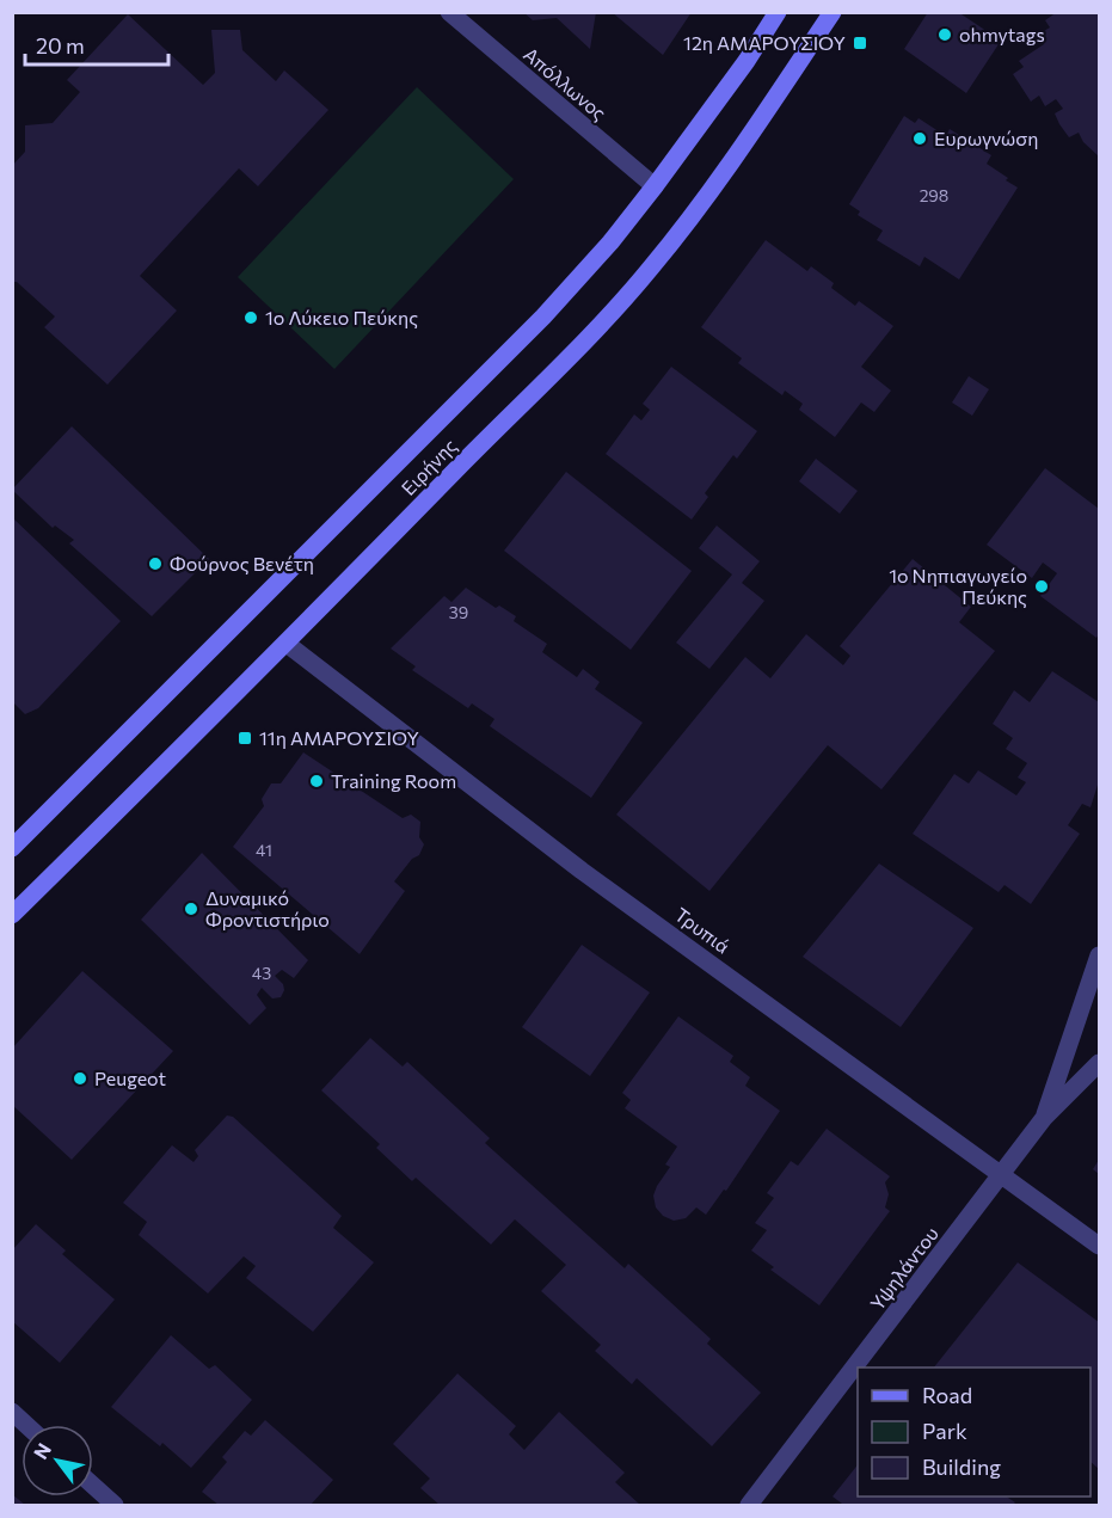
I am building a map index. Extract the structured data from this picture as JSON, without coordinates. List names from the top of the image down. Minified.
{"streets":{"main road":["Ειρήνης"],"street":["Απόλλωνος","Τρυπιά","Υψηλάντου"]},"crossings":[["Απόλλωνος","Ειρήνης"],["Ειρήνης","Τρυπιά"],["Τρυπιά","Υψηλάντου"]],"places":{"other":["ohmytags","Ευρωγνώση","1ο Λύκειο Πεύκης","Φούρνος Βενέτη","1ο Νηπιαγωγείο Πεύκης","Training Room","Δυναμικό Φροντιστήριο","Peugeot"],"transit":["12η ΑΜΑΡΟΥΣΙΟΥ","11η ΑΜΑΡΟΥΣΙΟΥ"]},"house_numbers":["298","39","41","43"],"legend":["Road","Park","Building"],"scale_bar":"20 m","north":"top left"}
